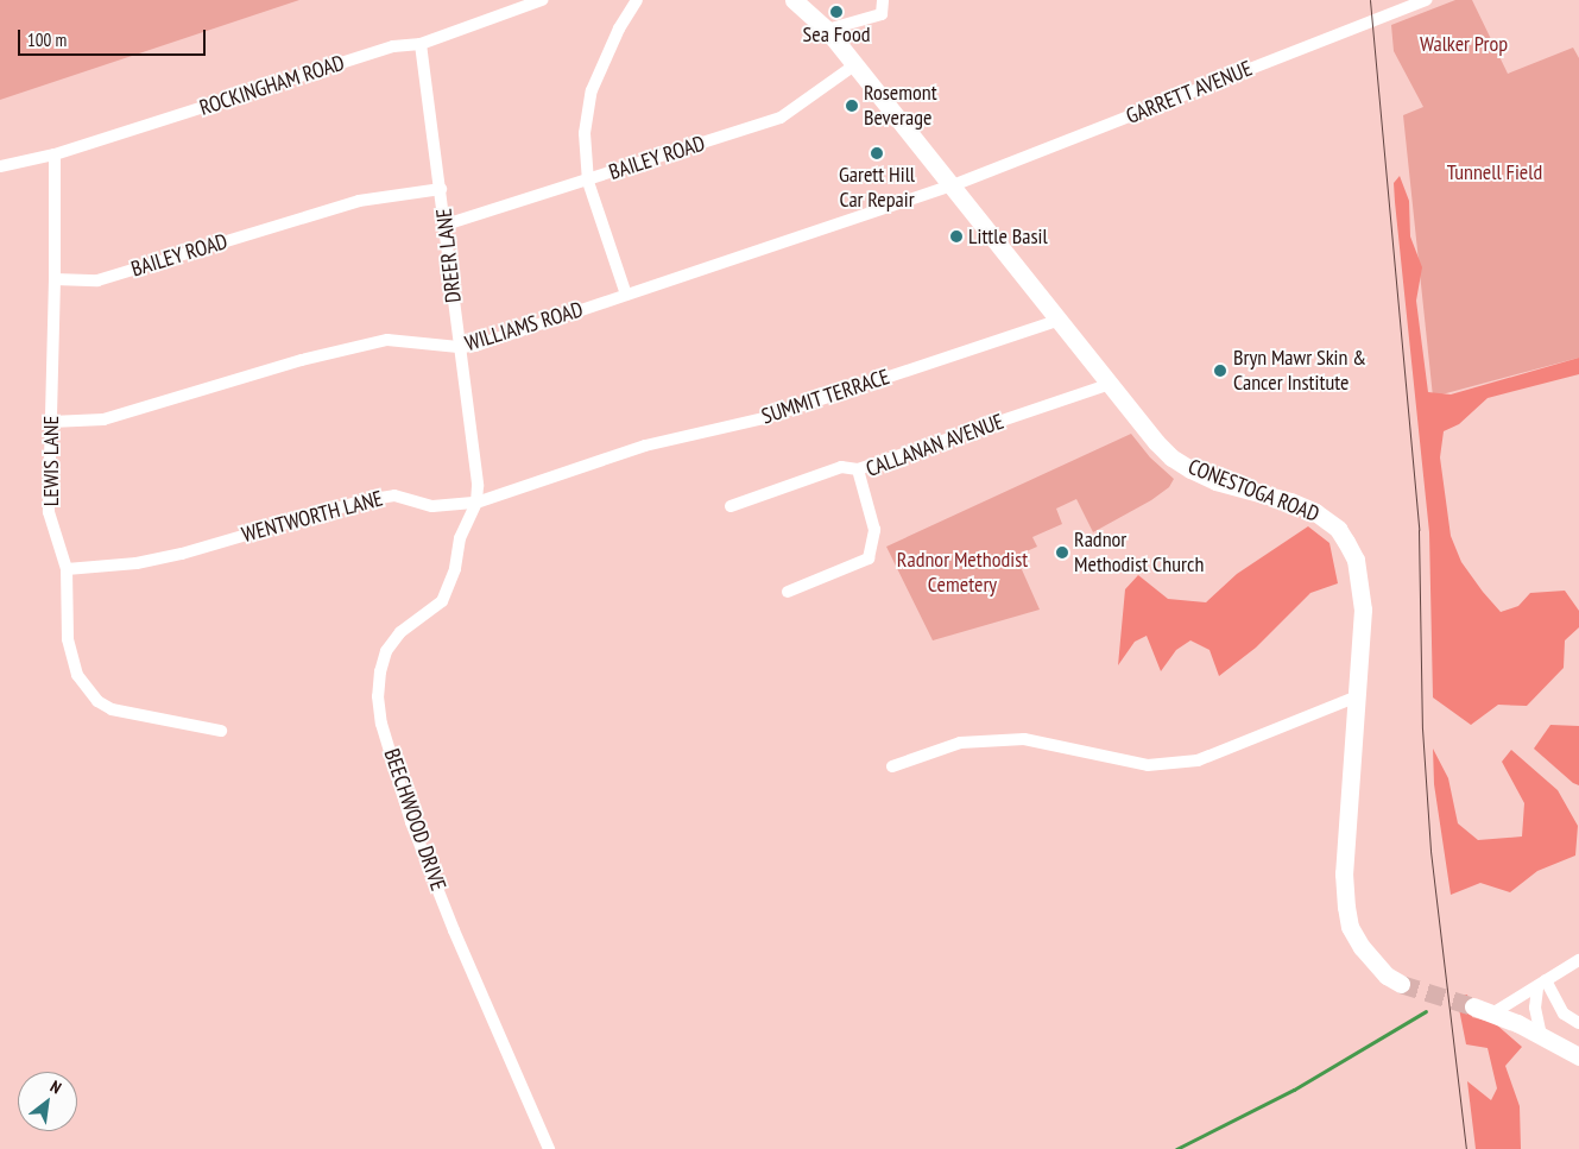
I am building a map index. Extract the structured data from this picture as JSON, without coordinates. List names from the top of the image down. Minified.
{"streets":{"main road":["CONESTOGA ROAD"],"street":["ROCKINGHAM ROAD","GARRETT AVENUE","BAILEY ROAD","DREER LANE","WILLIAMS ROAD","SUMMIT TERRACE","CALLANAN AVENUE","LEWIS LANE","WENTWORTH LANE","BEECHWOOD DRIVE"]},"crossings":[["ROCKINGHAM ROAD","DREER LANE"],["ROCKINGHAM ROAD","LEWIS LANE"],["GARRETT AVENUE","WILLIAMS ROAD"],["GARRETT AVENUE","CONESTOGA ROAD"],["BAILEY ROAD","DREER LANE"],["BAILEY ROAD","LEWIS LANE"],["BAILEY ROAD","CONESTOGA ROAD"],["DREER LANE","WILLIAMS ROAD"],["DREER LANE","WENTWORTH LANE"],["DREER LANE","BEECHWOOD DRIVE"],["WILLIAMS ROAD","LEWIS LANE"],["WILLIAMS ROAD","CONESTOGA ROAD"],["SUMMIT TERRACE","CONESTOGA ROAD"],["SUMMIT TERRACE","WENTWORTH LANE"],["CALLANAN AVENUE","CONESTOGA ROAD"],["LEWIS LANE","WENTWORTH LANE"],["WENTWORTH LANE","BEECHWOOD DRIVE"]],"parks":["Walker Prop","Tunnell Field","Radnor Methodist Cemetery"],"places":["Sea Food","Rosemont Beverage","Garett Hill Car Repair","Little Basil","Bryn Mawr Skin & Cancer Institute","Radnor Methodist Church"],"scale_bar":"100 m","north":"top right"}
